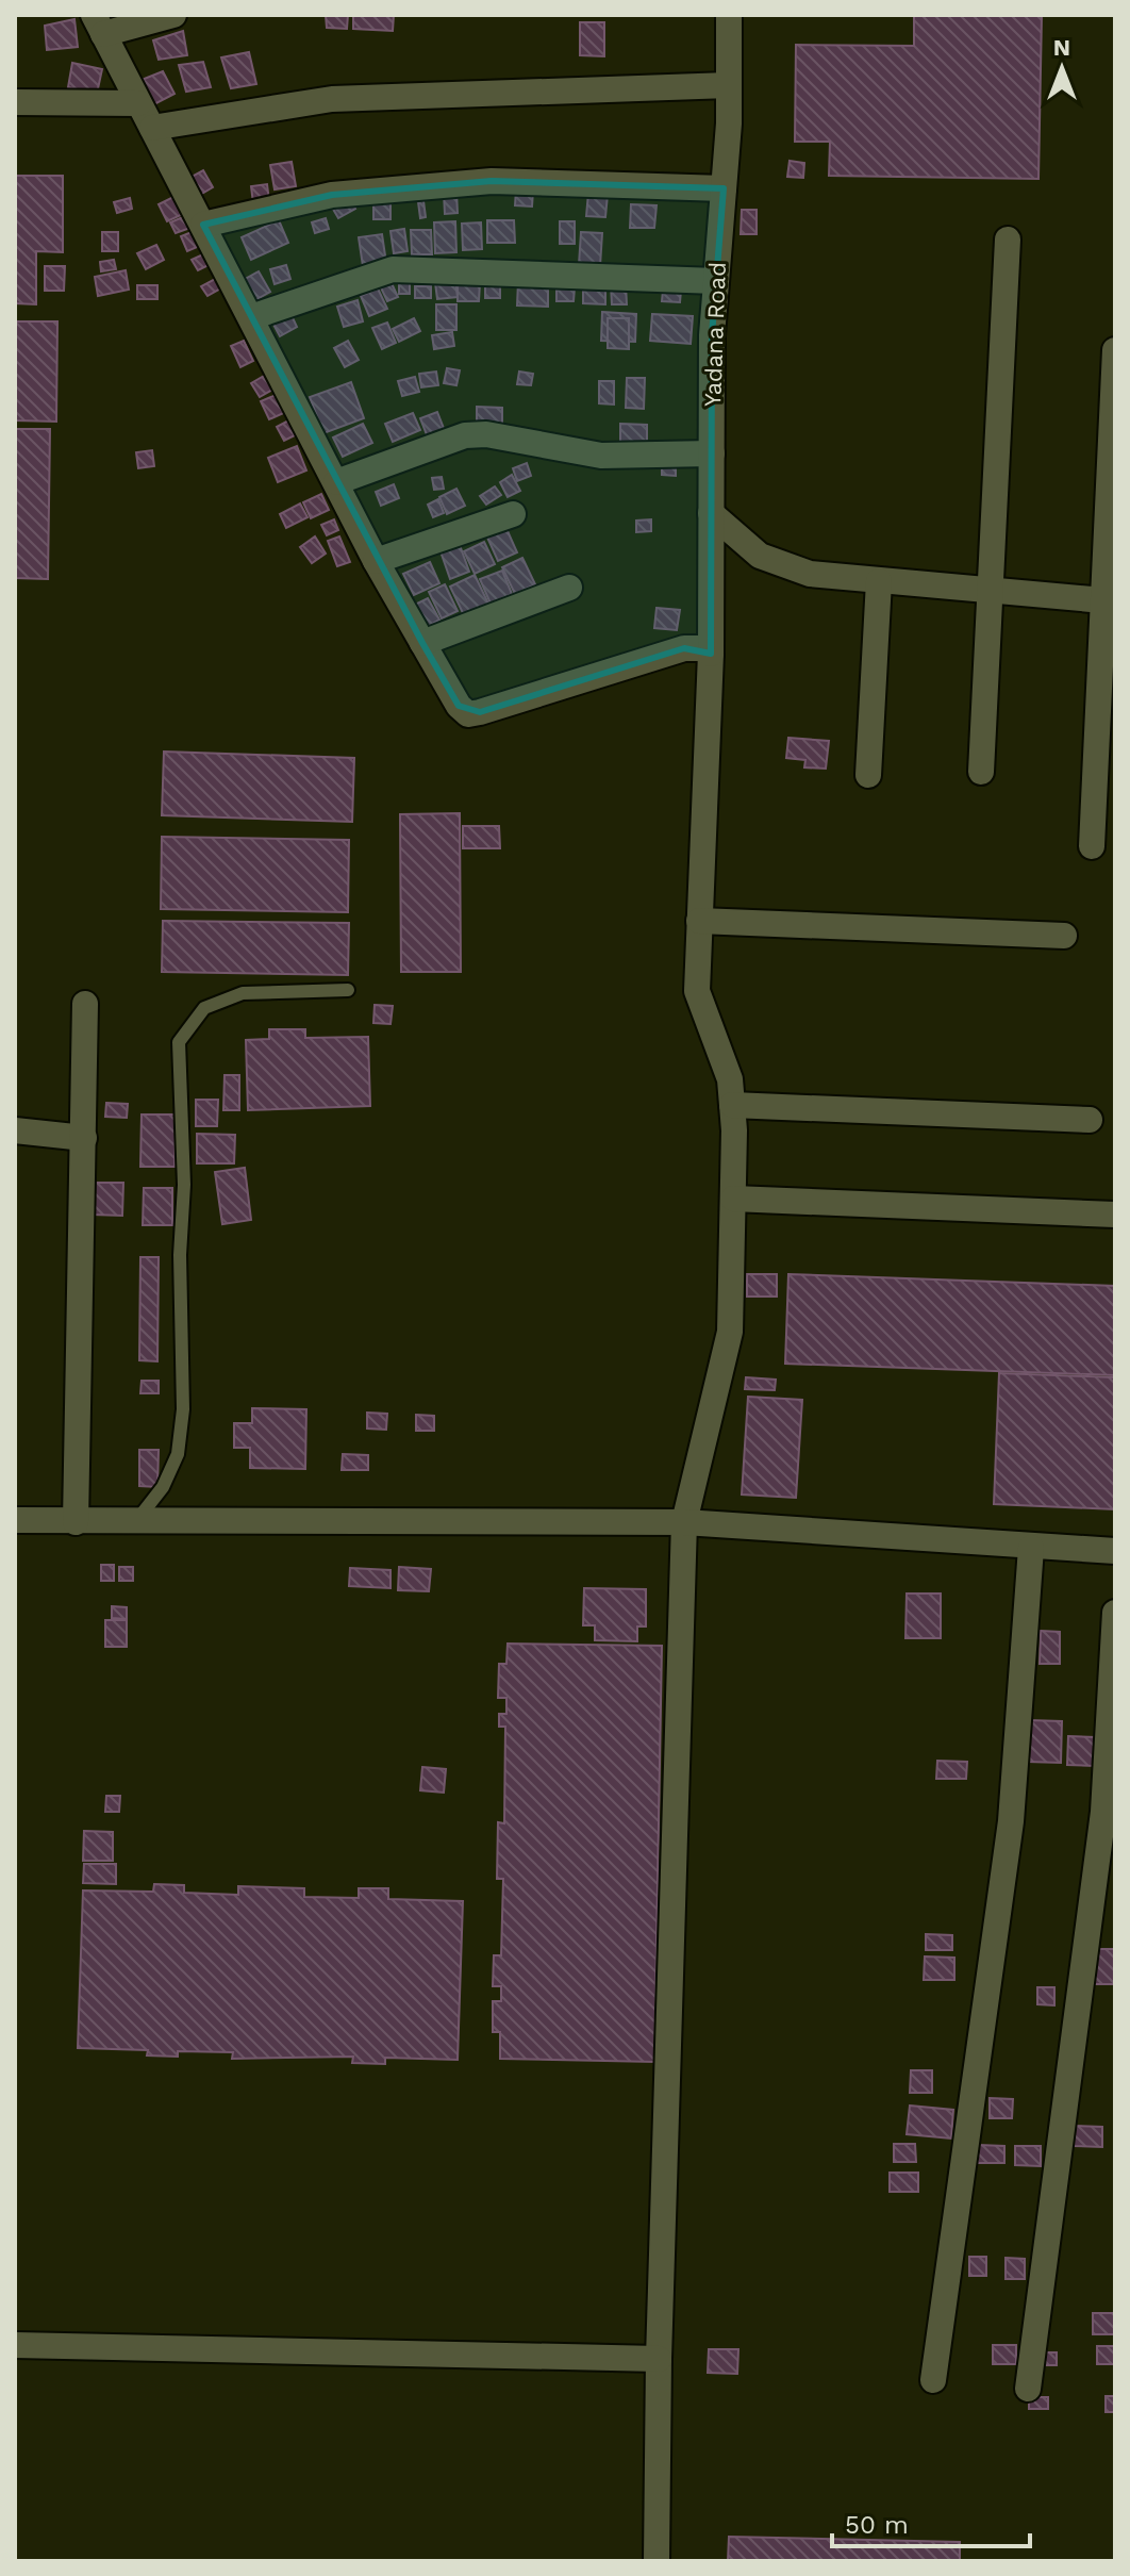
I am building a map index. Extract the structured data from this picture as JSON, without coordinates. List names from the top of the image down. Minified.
{"streets":{"street":["Yadana Road"]},"scale_bar":"50 m","north":"top"}
